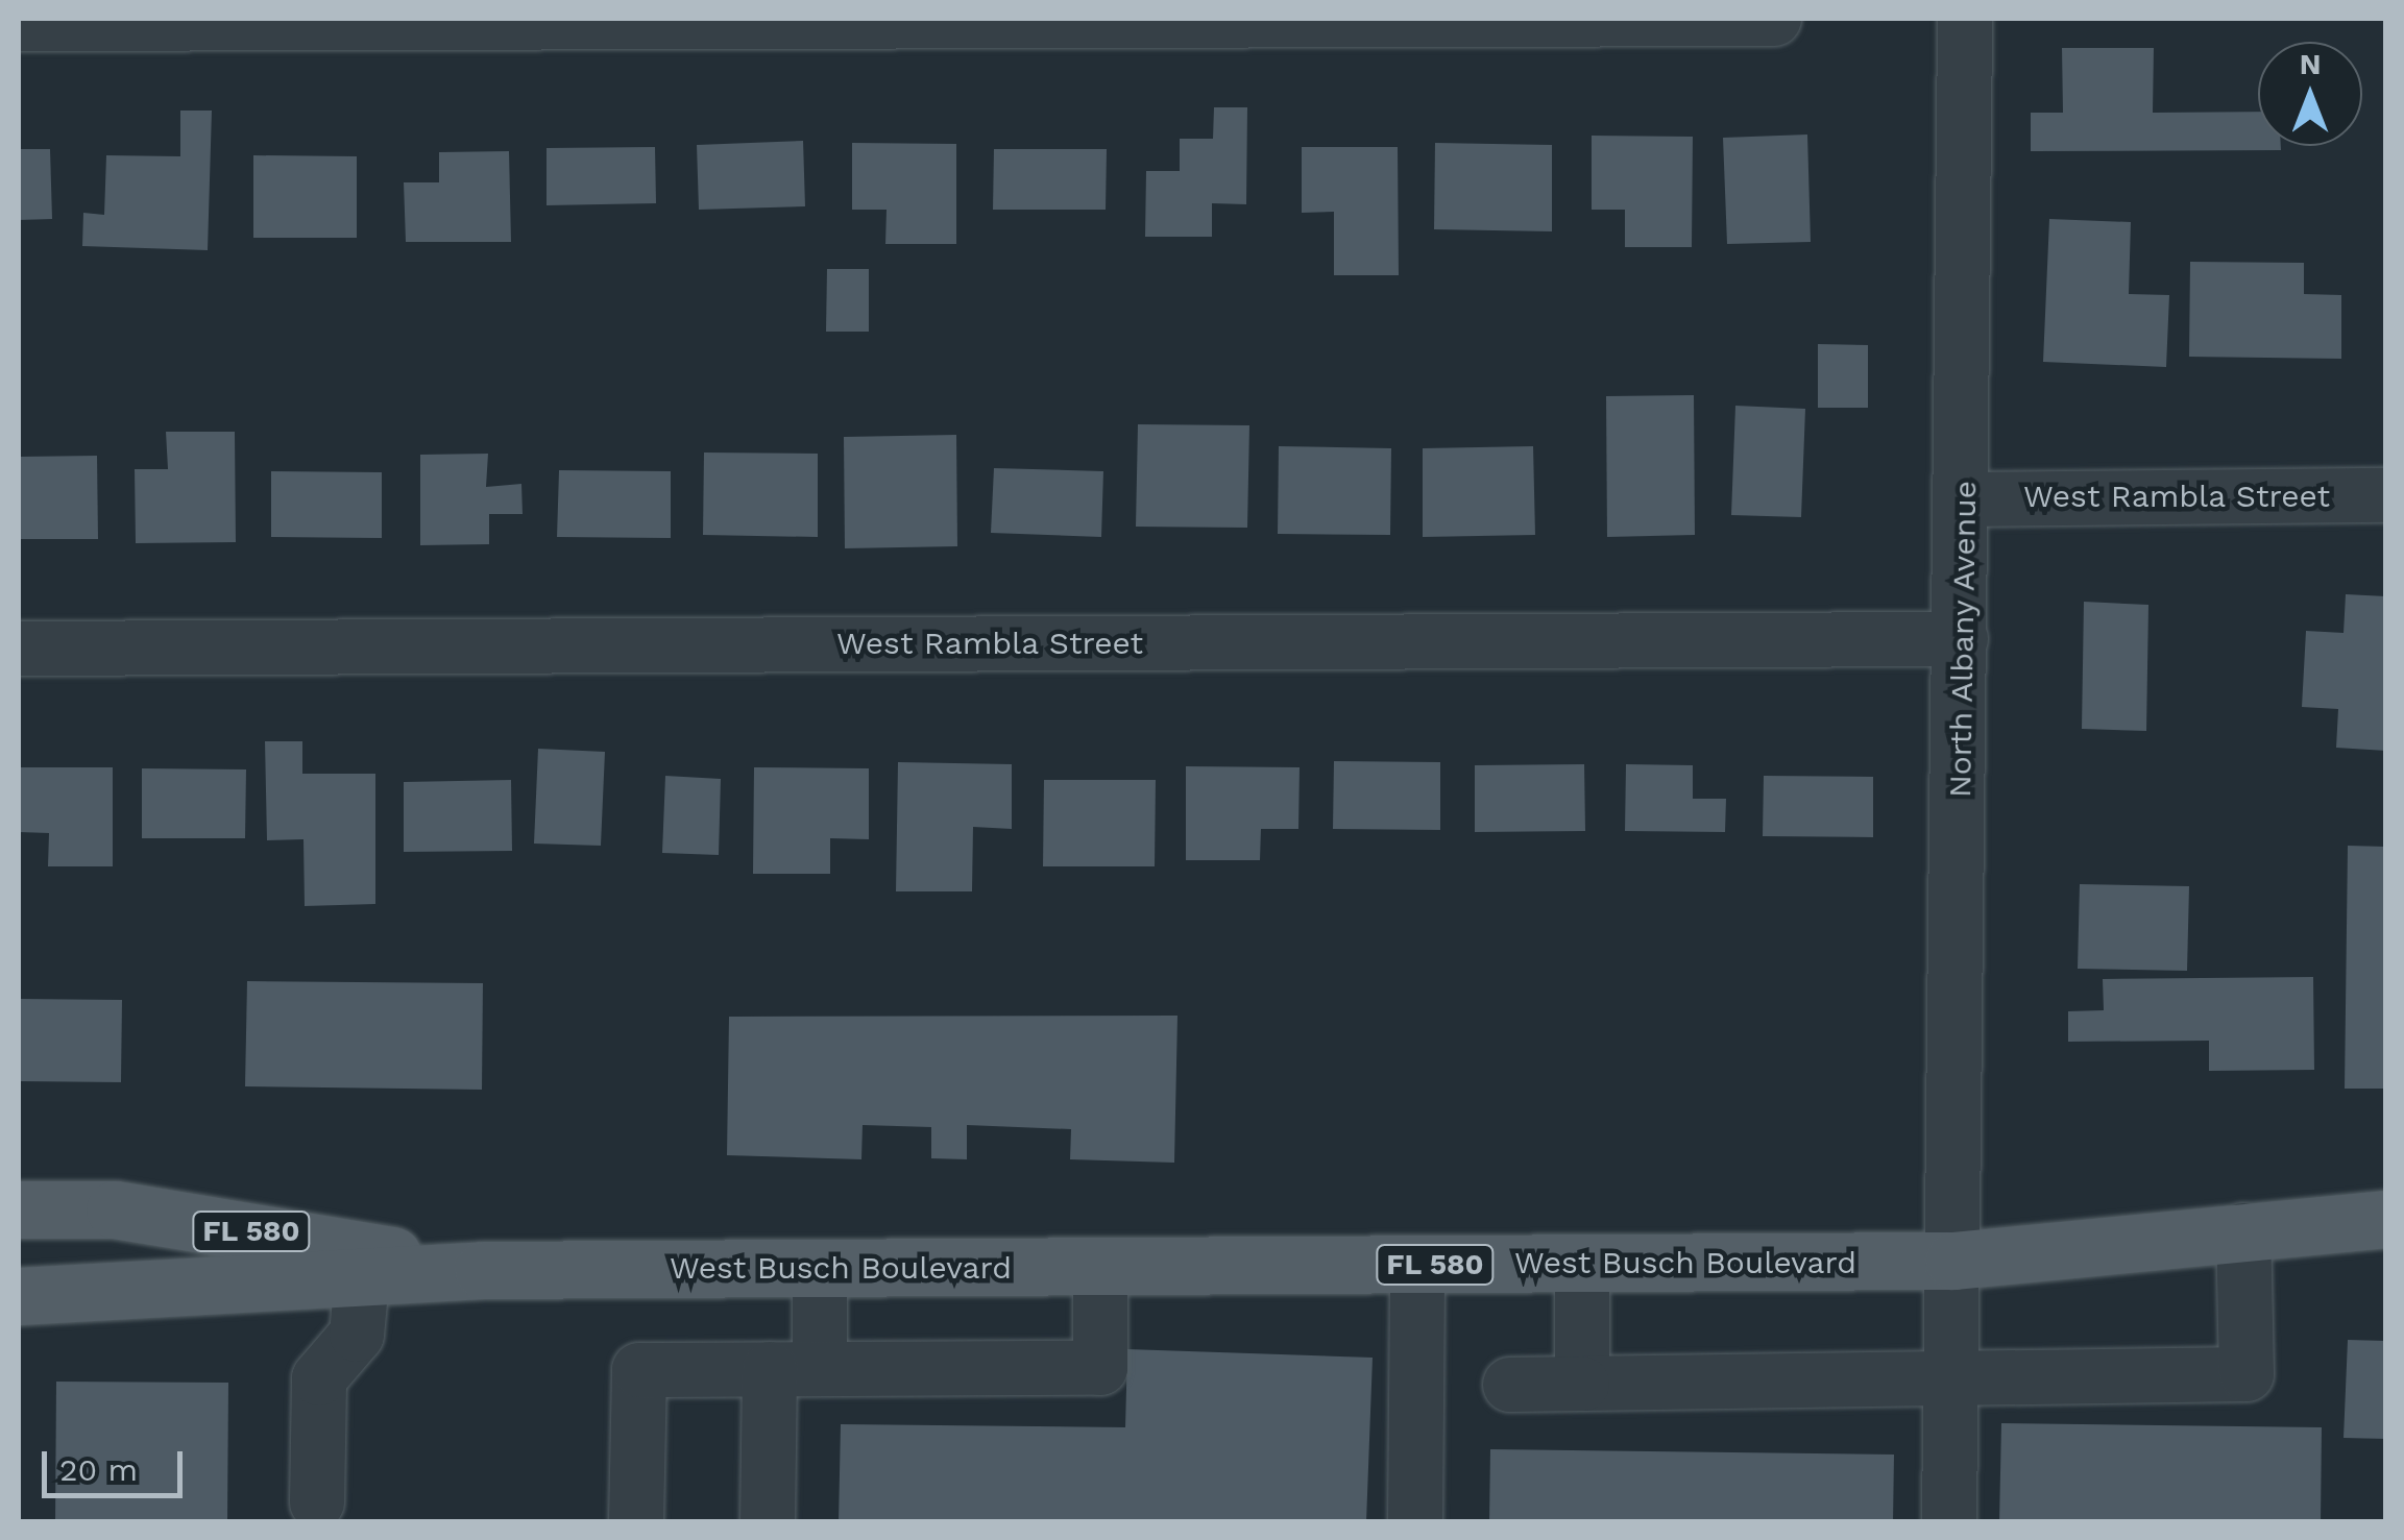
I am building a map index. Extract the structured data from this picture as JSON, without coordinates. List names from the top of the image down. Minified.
{"streets":{"main road":["FL 580","West Busch Boulevard"],"street":["West Rambla Street","North Albany Avenue"]},"crossings":[["West Rambla Street","North Albany Avenue"],["North Albany Avenue","West Busch Boulevard"]],"scale_bar":"20 m","north":"top"}
